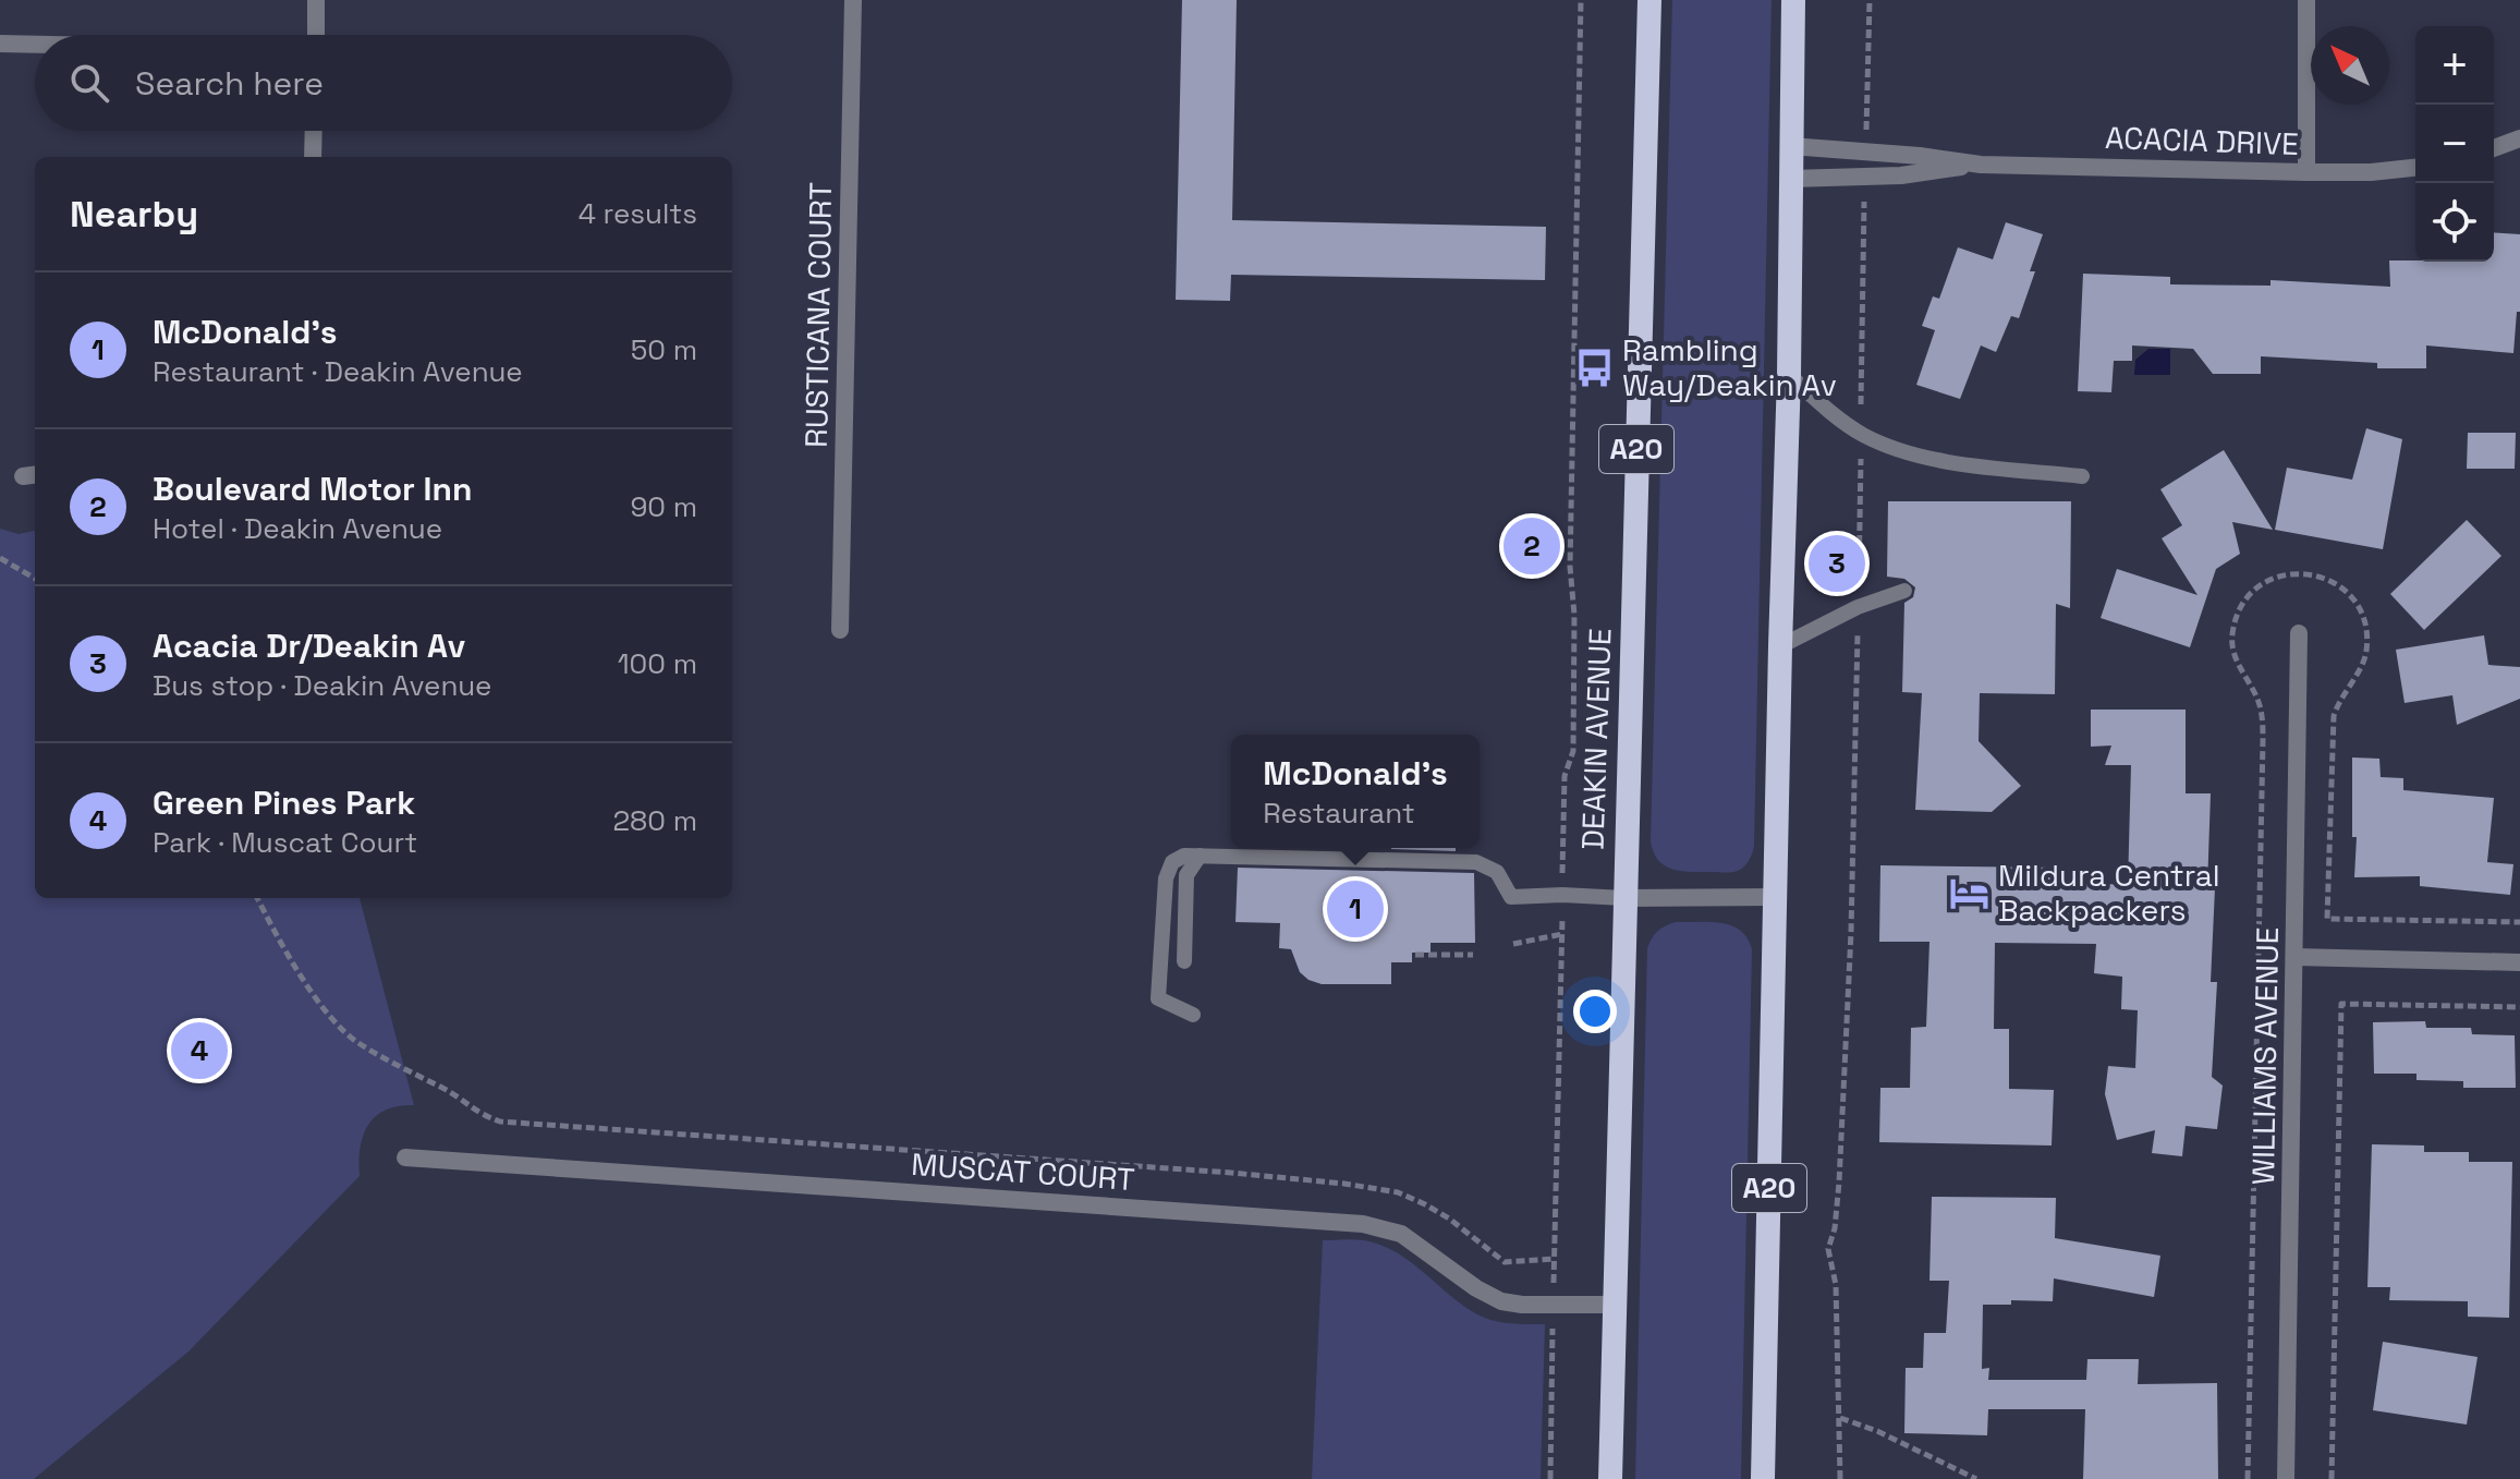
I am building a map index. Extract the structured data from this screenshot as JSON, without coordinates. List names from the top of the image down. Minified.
{"streets":{"highway":["A20","DEAKIN AVENUE"],"street":["ACACIA DRIVE","RUSTICANA COURT","WILLIAMS AVENUE","MUSCAT COURT"]},"crossings":[["ACACIA DRIVE","A20"],["DEAKIN AVENUE","MUSCAT COURT"]],"places":{"bus stop":["Rambling Way/Deakin Av"],"hotel":["Mildura Central Backpackers"]},"north":"top left","page":{"map_buttons":["+","−"],"search":"Search here","heading":["Nearby","4 results"],"list":[{"mark":"1","name":"McDonald's","note":"Restaurant · Deakin Avenue","value":"50 m"},{"mark":"2","name":"Boulevard Motor Inn","note":"Hotel · Deakin Avenue","value":"90 m"},{"mark":"3","name":"Acacia Dr/Deakin Av","note":"Bus stop · Deakin Avenue","value":"100 m"},{"mark":"4","name":"Green Pines Park","note":"Park · Muscat Court","value":"280 m"}],"pins":["2","3","1","4"],"popup":["McDonald's","Restaurant"]}}
